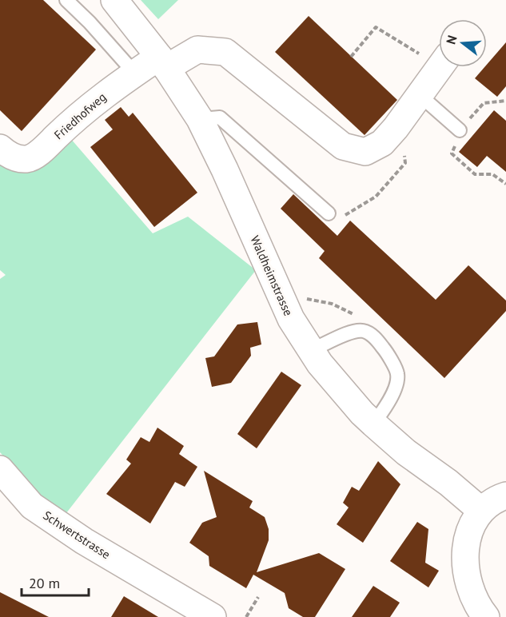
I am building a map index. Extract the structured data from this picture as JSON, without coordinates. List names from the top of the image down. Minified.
{"streets":{"street":["Friedhofweg","Waldheimstrasse","Schwertstrasse"]},"crossings":[["Friedhofweg","Waldheimstrasse"]],"scale_bar":"20 m","north":"left"}
